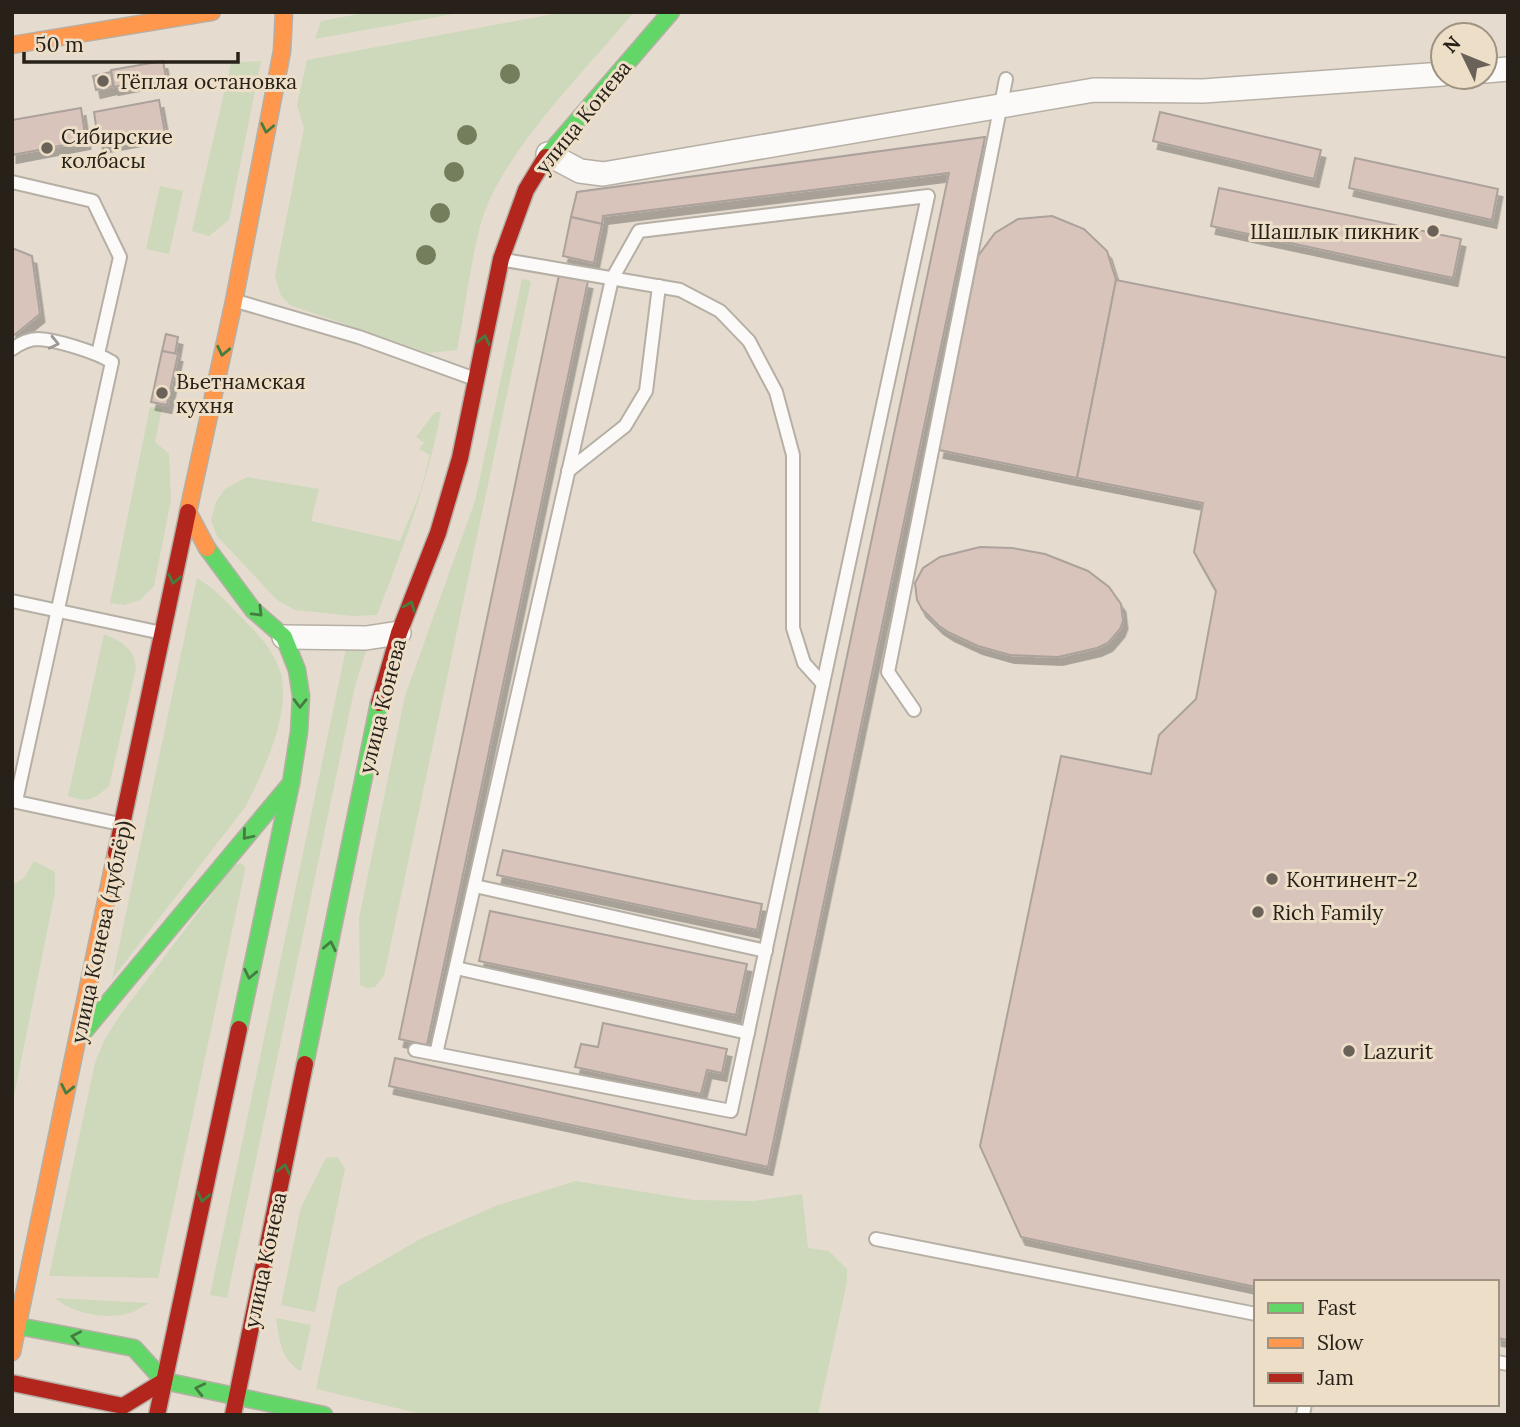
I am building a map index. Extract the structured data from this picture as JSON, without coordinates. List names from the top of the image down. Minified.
{"streets":{"main road":["улица Конева","улица Конева (дублёр)"]},"one_way":["улица Конева (дублёр)"],"places":["Тёплая остановка","Сибирские колбасы","Шашлык пикник","Вьетнамская кухня","Континент-2","Rich Family","Lazurit"],"legend":["Fast","Slow","Jam"],"scale_bar":"50 m","north":"top left"}
